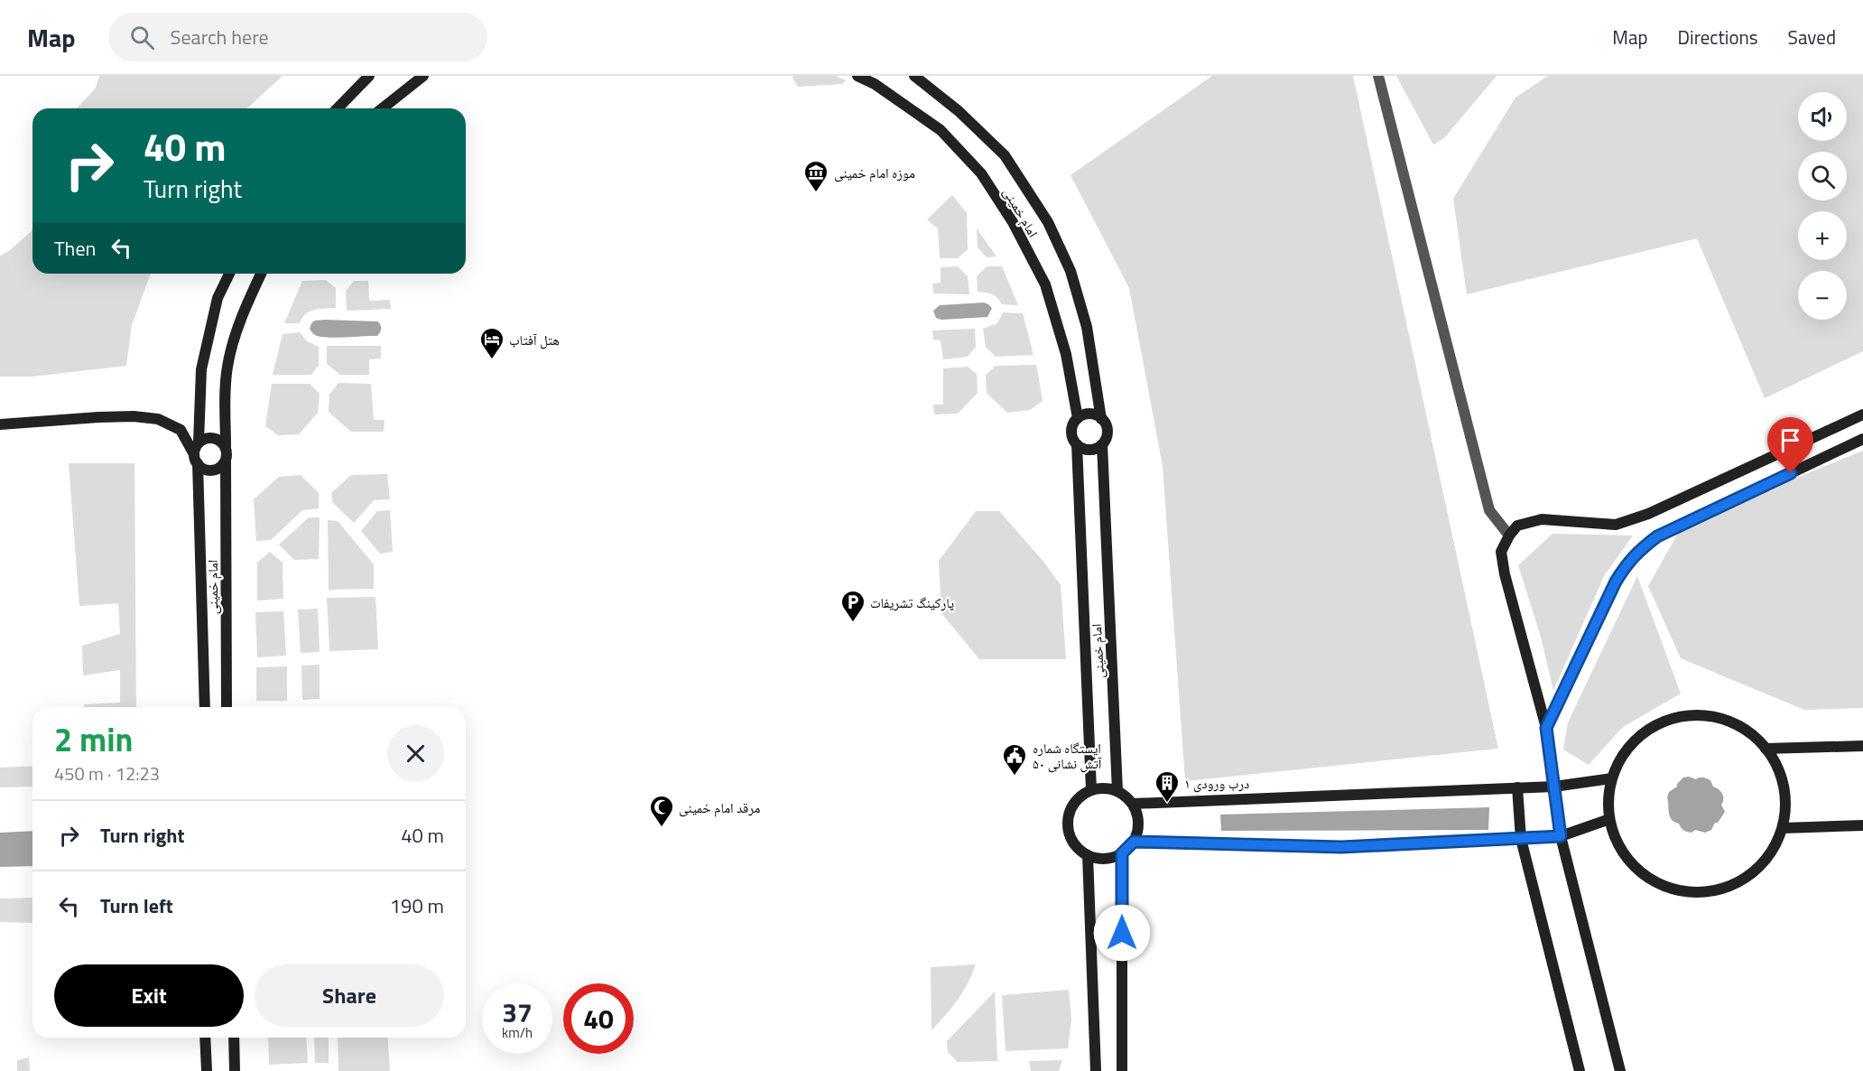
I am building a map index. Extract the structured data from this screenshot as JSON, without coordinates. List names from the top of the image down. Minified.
{"streets":{"street":["امام خمینی"]},"places":{"museum":["موزه امام خمینی"],"hotel":["هتل آفتاب"],"parking":["پارکینگ تشریفات"],"public building":["ایستگاه شماره ۵۰ آتش نشانی"],"building":["درب ورودی ۱"],"mosque":["مرقد امام خمینی"]},"page":{"header":"Map","search":"Search here","nav":["Map","Directions","Saved"],"map_buttons":["+","−"],"turn":["40 m","Turn right"],"then":"Then","heading":["2 min","450 m · 12:23"],"list":[{"name":"Turn right","value":"40 m"},{"name":"Turn left","value":"190 m"}],"buttons":["Exit","Share"],"speed":"37 km/h","limit":"40"}}
